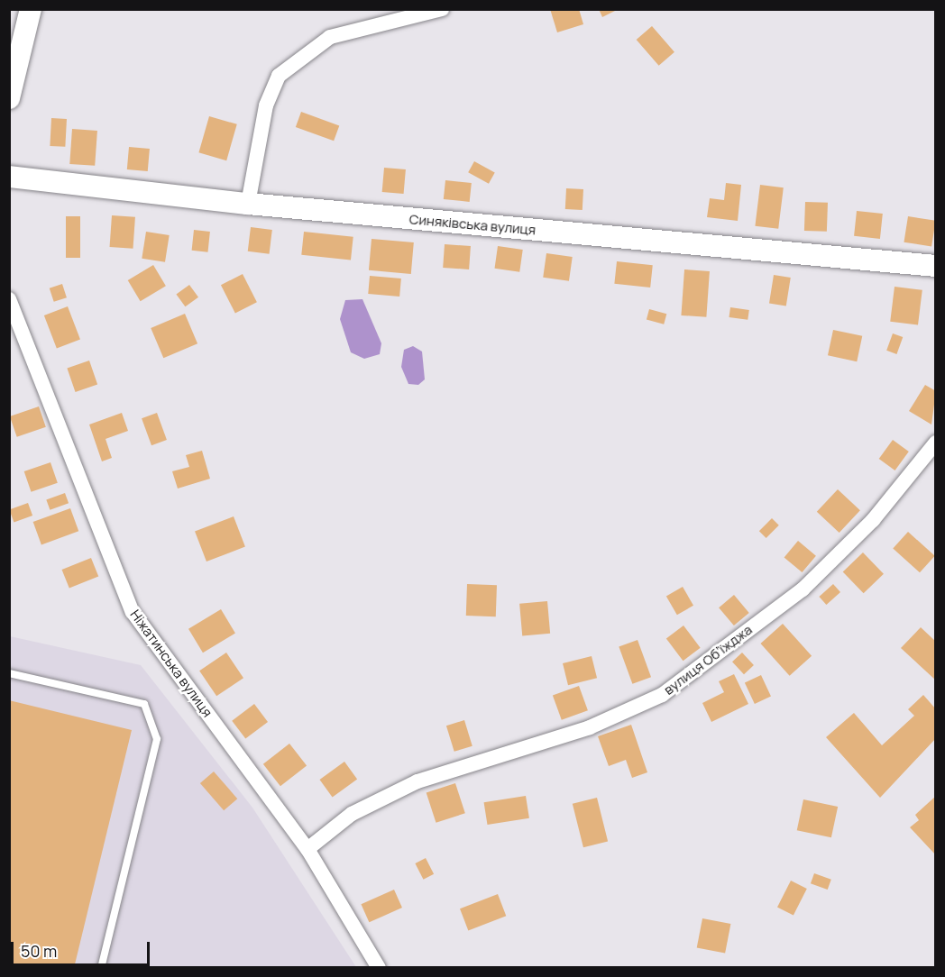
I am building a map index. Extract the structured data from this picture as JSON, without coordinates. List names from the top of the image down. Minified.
{"streets":{"street":["Синяківська вулиця","вулиця Обʼїжджа","Ніжатинська вулиця"]},"crossings":[["вулиця Обʼїжджа","Ніжатинська вулиця"]],"scale_bar":"50 m"}
